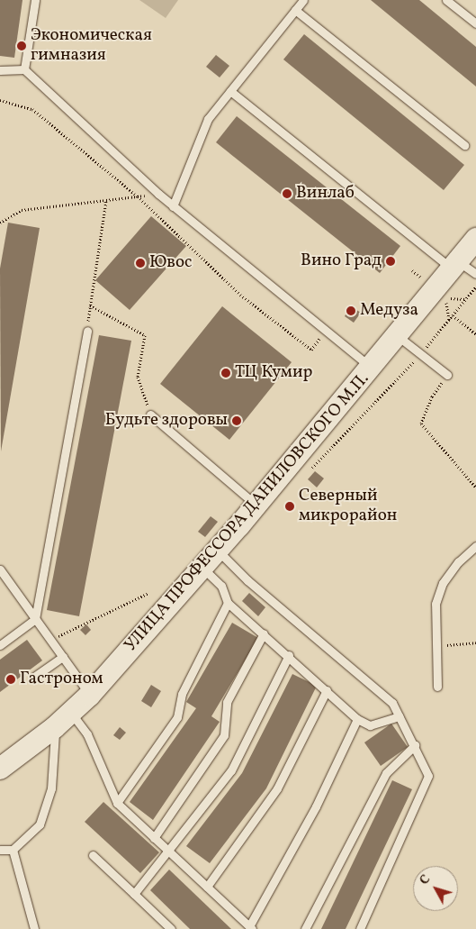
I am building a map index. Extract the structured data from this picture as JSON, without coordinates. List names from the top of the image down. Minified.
{"streets":{"main road":["УЛИЦА ПРОФЕССОРА ДАНИЛОВСКОГО М.П."]},"places":["Экономическая гимназия","Винлаб","Вино Град","Ювос","Медуза","ТЦ Кумир","Будьте здоровы","Северный микрорайон","Гастроном"],"north":"top left"}
